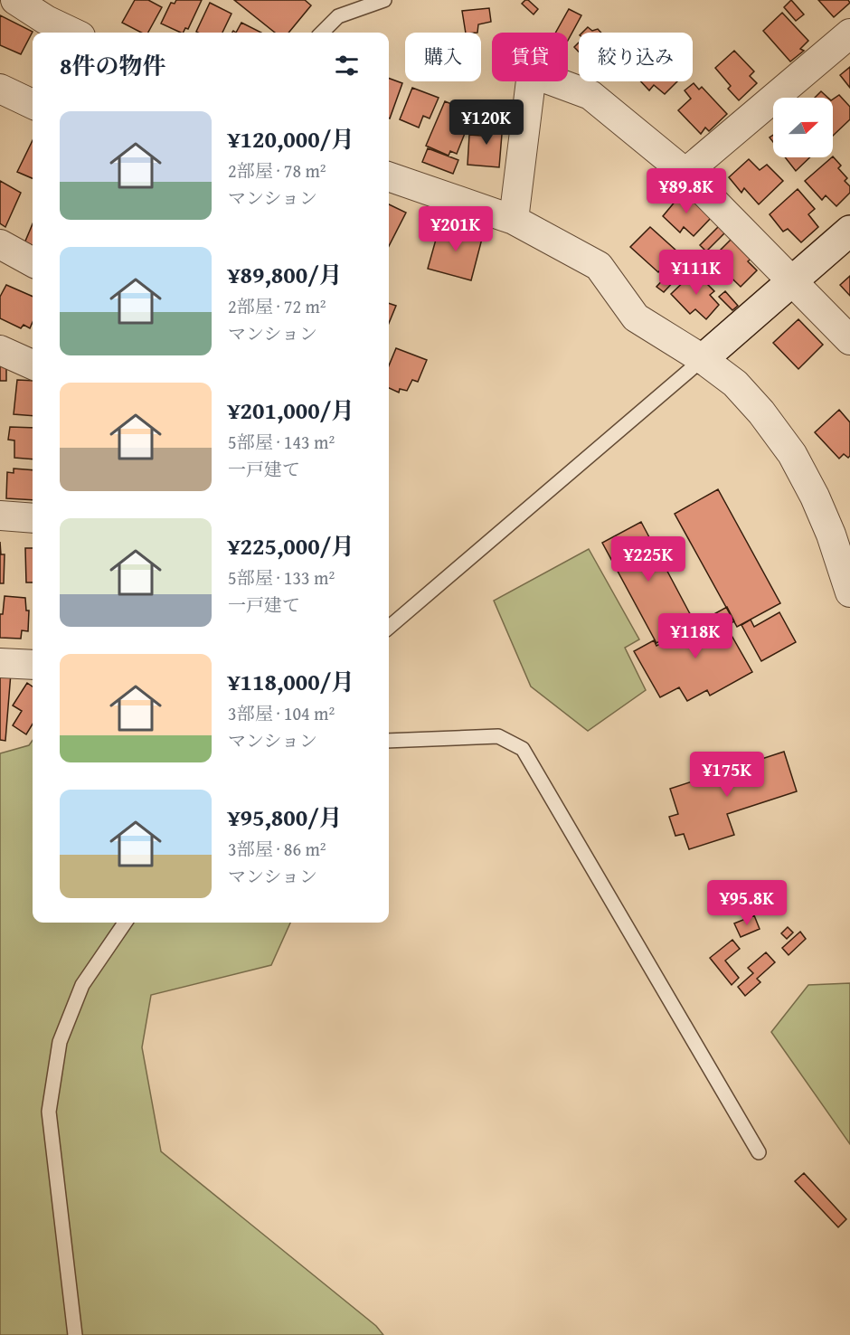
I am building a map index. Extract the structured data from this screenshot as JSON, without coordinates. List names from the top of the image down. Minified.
{"north":"right","page":{"chip":["購入","賃貸","絞り込み"],"heading":"8件の物件","list":[{"name":"¥120,000/月","note":"2部屋 · 78 m² · マンション"},{"name":"¥89,800/月","note":"2部屋 · 72 m² · マンション"},{"name":"¥201,000/月","note":"5部屋 · 143 m² · 一戸建て"},{"name":"¥225,000/月","note":"5部屋 · 133 m² · 一戸建て"},{"name":"¥118,000/月","note":"3部屋 · 104 m² · マンション"},{"name":"¥95,800/月","note":"3部屋 · 86 m² · マンション"}],"price":["¥120K","¥89.8K","¥201K","¥111K","¥225K","¥118K","¥175K","¥95.8K"]}}
